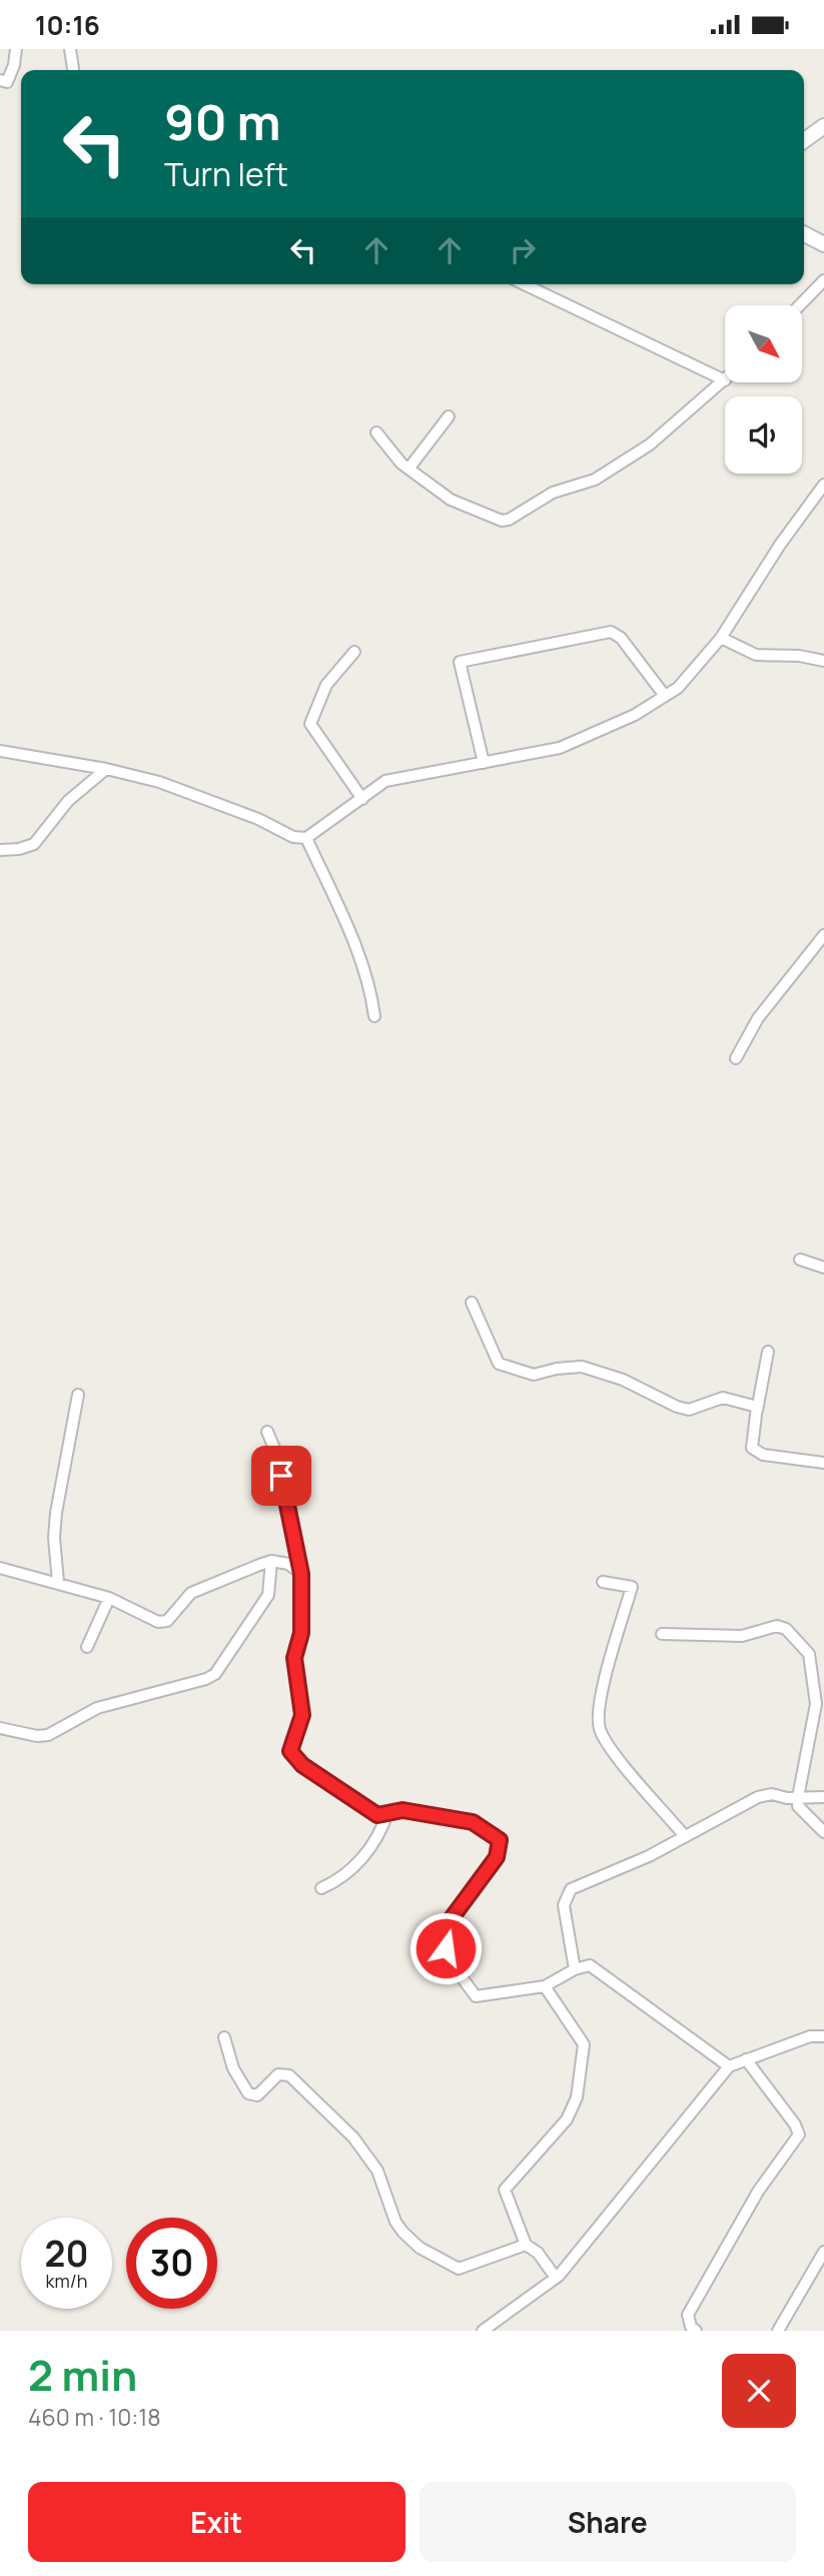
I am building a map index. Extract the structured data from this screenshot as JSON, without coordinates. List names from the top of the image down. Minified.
{"north":"bottom right","page":{"status":"10:16","turn":["90 m","Turn left"],"speed":"20 km/h","limit":"30","heading":["2 min","460 m · 10:18"],"buttons":["Exit","Share"]}}
